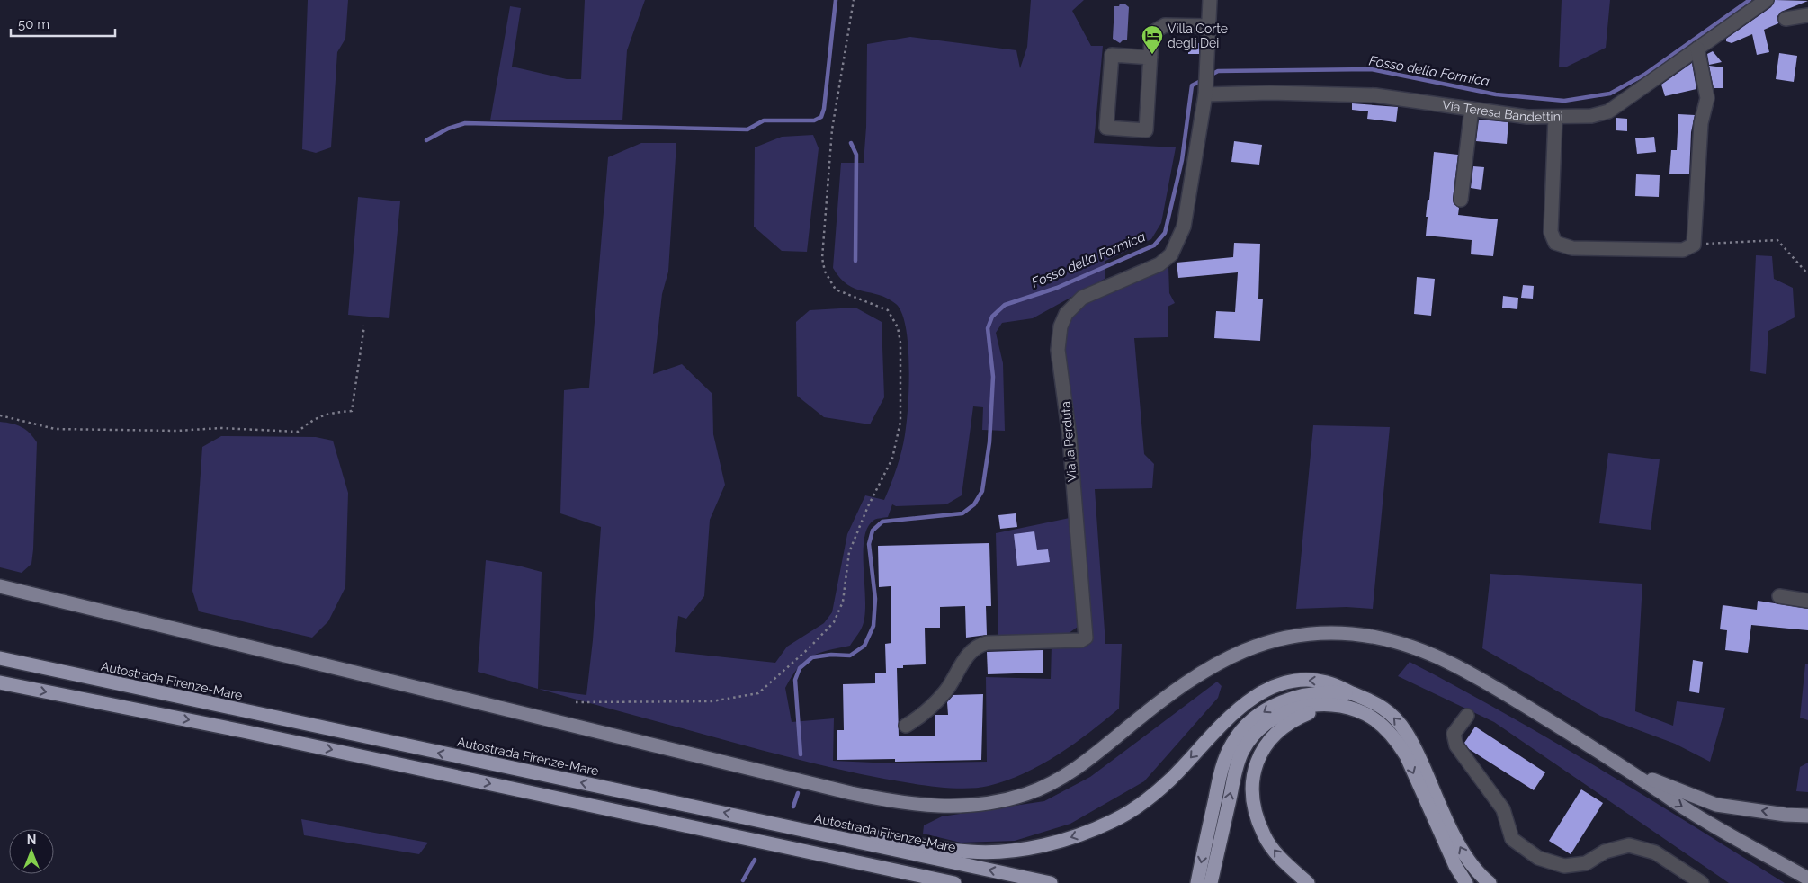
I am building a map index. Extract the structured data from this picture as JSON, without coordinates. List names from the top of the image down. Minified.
{"streets":{"highway":["Autostrada Firenze-Mare"],"street":["Via Teresa Bandettini","Via la Perduta"]},"crossings":[["Via Teresa Bandettini","Via la Perduta"]],"water":["Fosso della Formica"],"places":{"hotel":["Villa Corte degli Dei"]},"scale_bar":"50 m","north":"top"}
